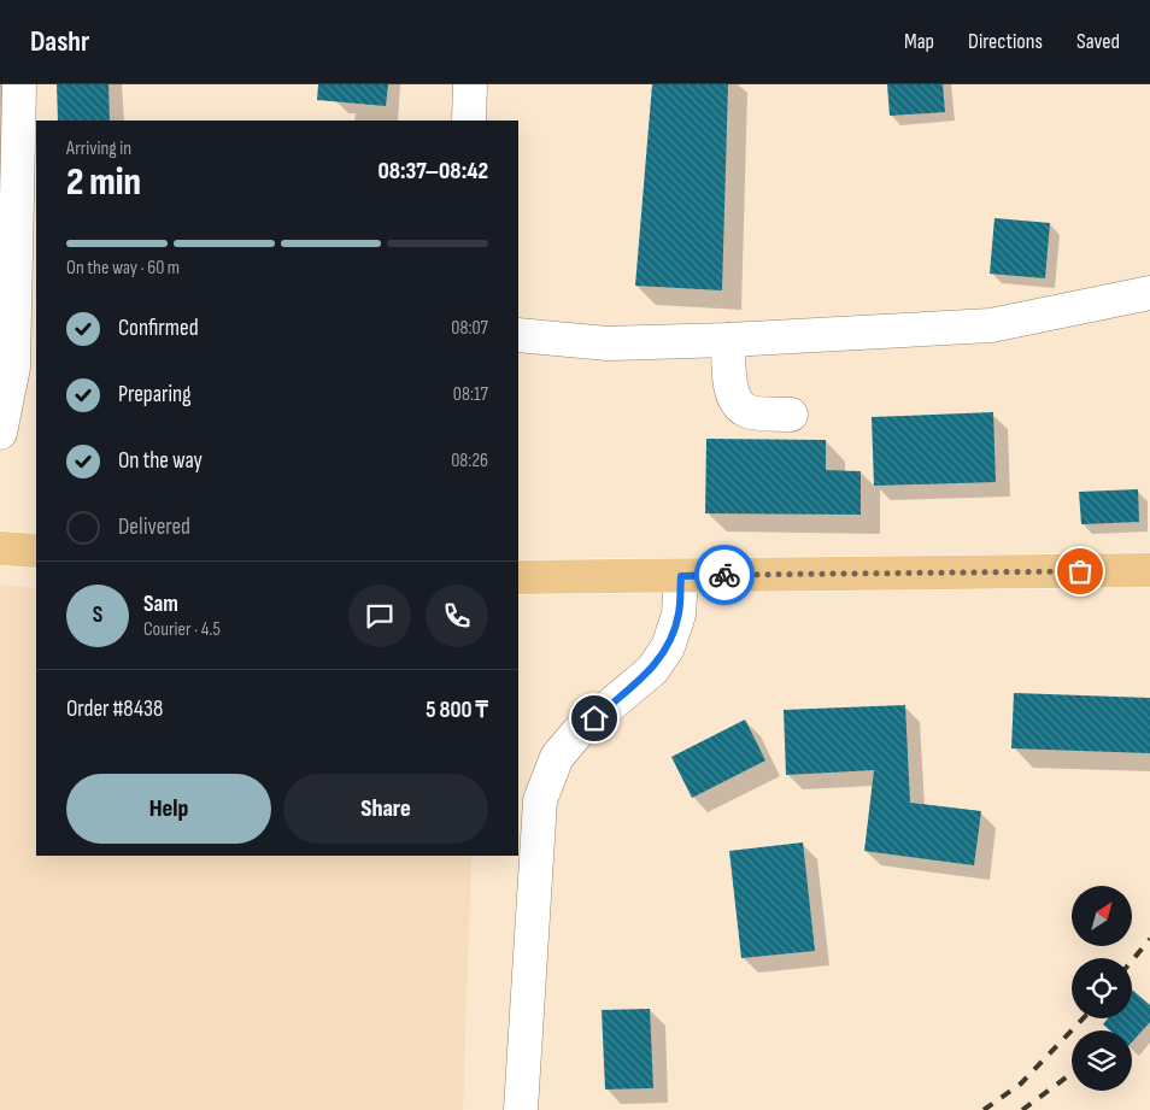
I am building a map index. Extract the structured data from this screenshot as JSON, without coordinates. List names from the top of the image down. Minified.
{"north":"top right","page":{"header":"Dashr","nav":["Map","Directions","Saved"],"heading":["2 min","Arriving in","08:37–08:42"],"panel":["Sam","Courier · 4.5","Order #8438","5 800 ₸"],"bar":"On the way · 60 m","list":[["Confirmed","08:07"],["Preparing","08:17"],["On the way","08:26"],"Delivered"],"round":"S","buttons":["Help","Share"]}}
